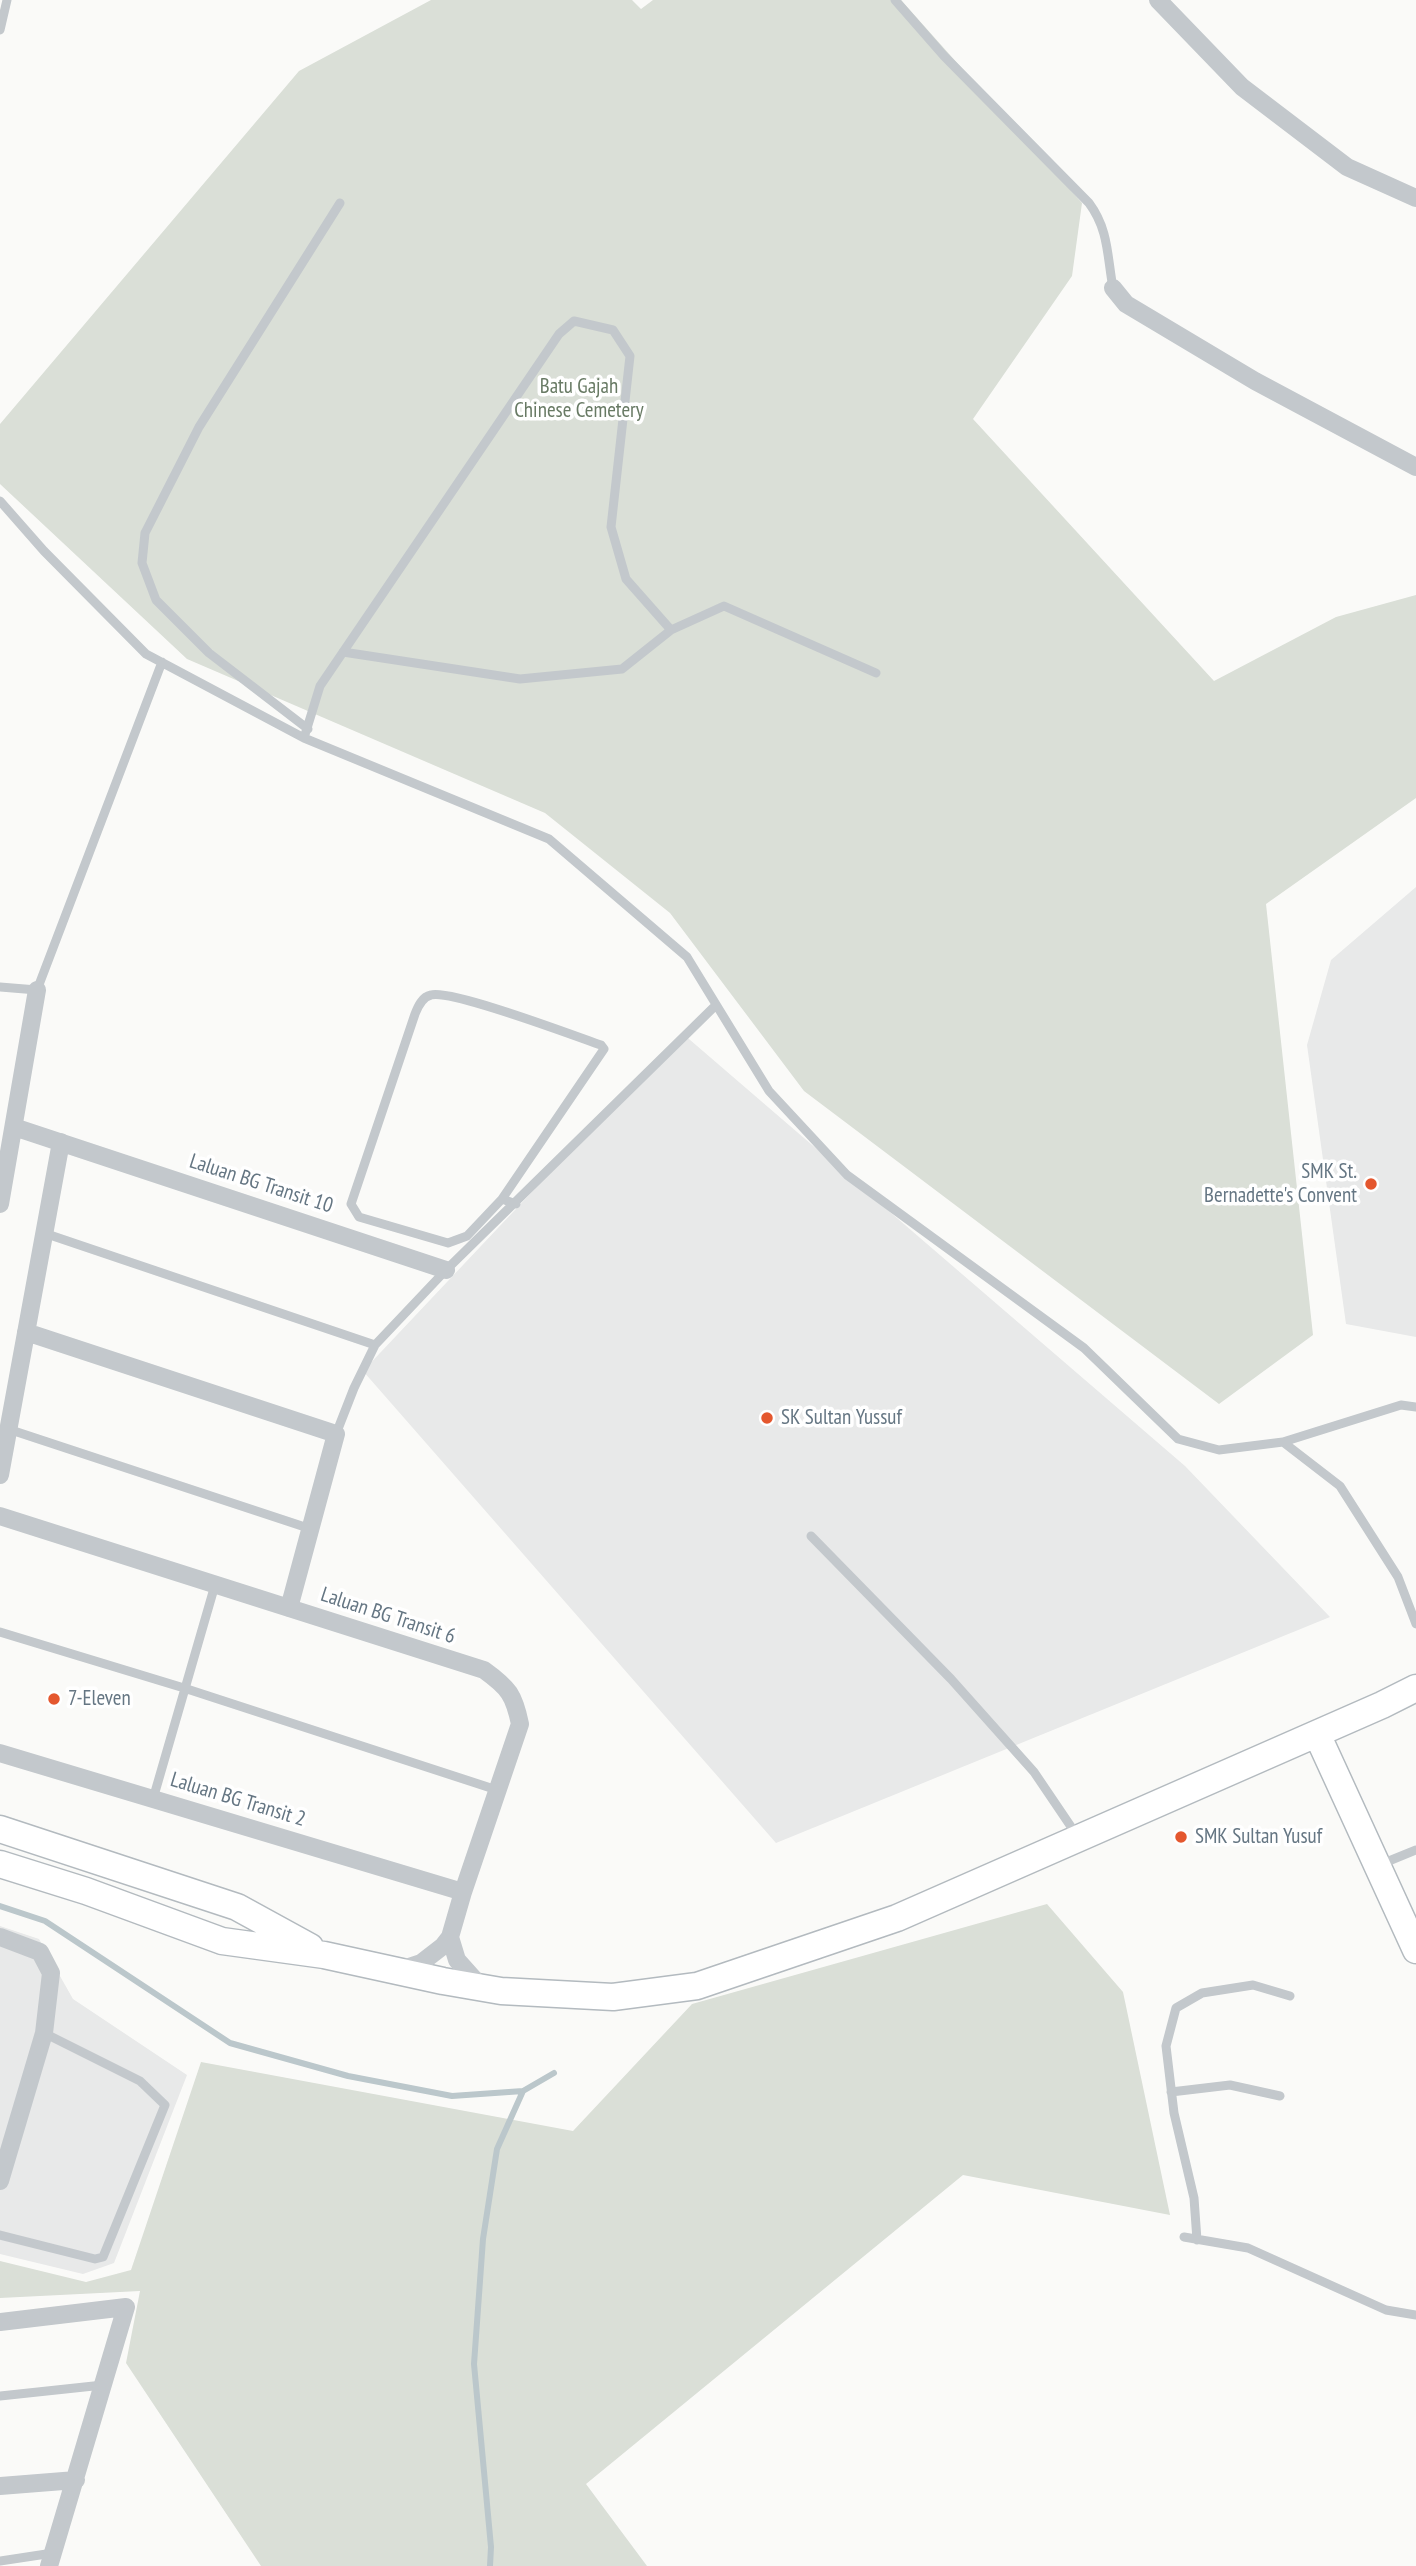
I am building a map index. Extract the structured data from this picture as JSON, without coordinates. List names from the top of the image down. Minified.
{"streets":{"street":["Laluan BG Transit 10","Laluan BG Transit 6","Laluan BG Transit 2"]},"crossings":[["Laluan BG Transit 6","Laluan BG Transit 2"]],"parks":["Batu Gajah Chinese Cemetery"],"places":["SMK St. Bernadette's Convent","SK Sultan Yussuf","7-Eleven","SMK Sultan Yusuf"]}
